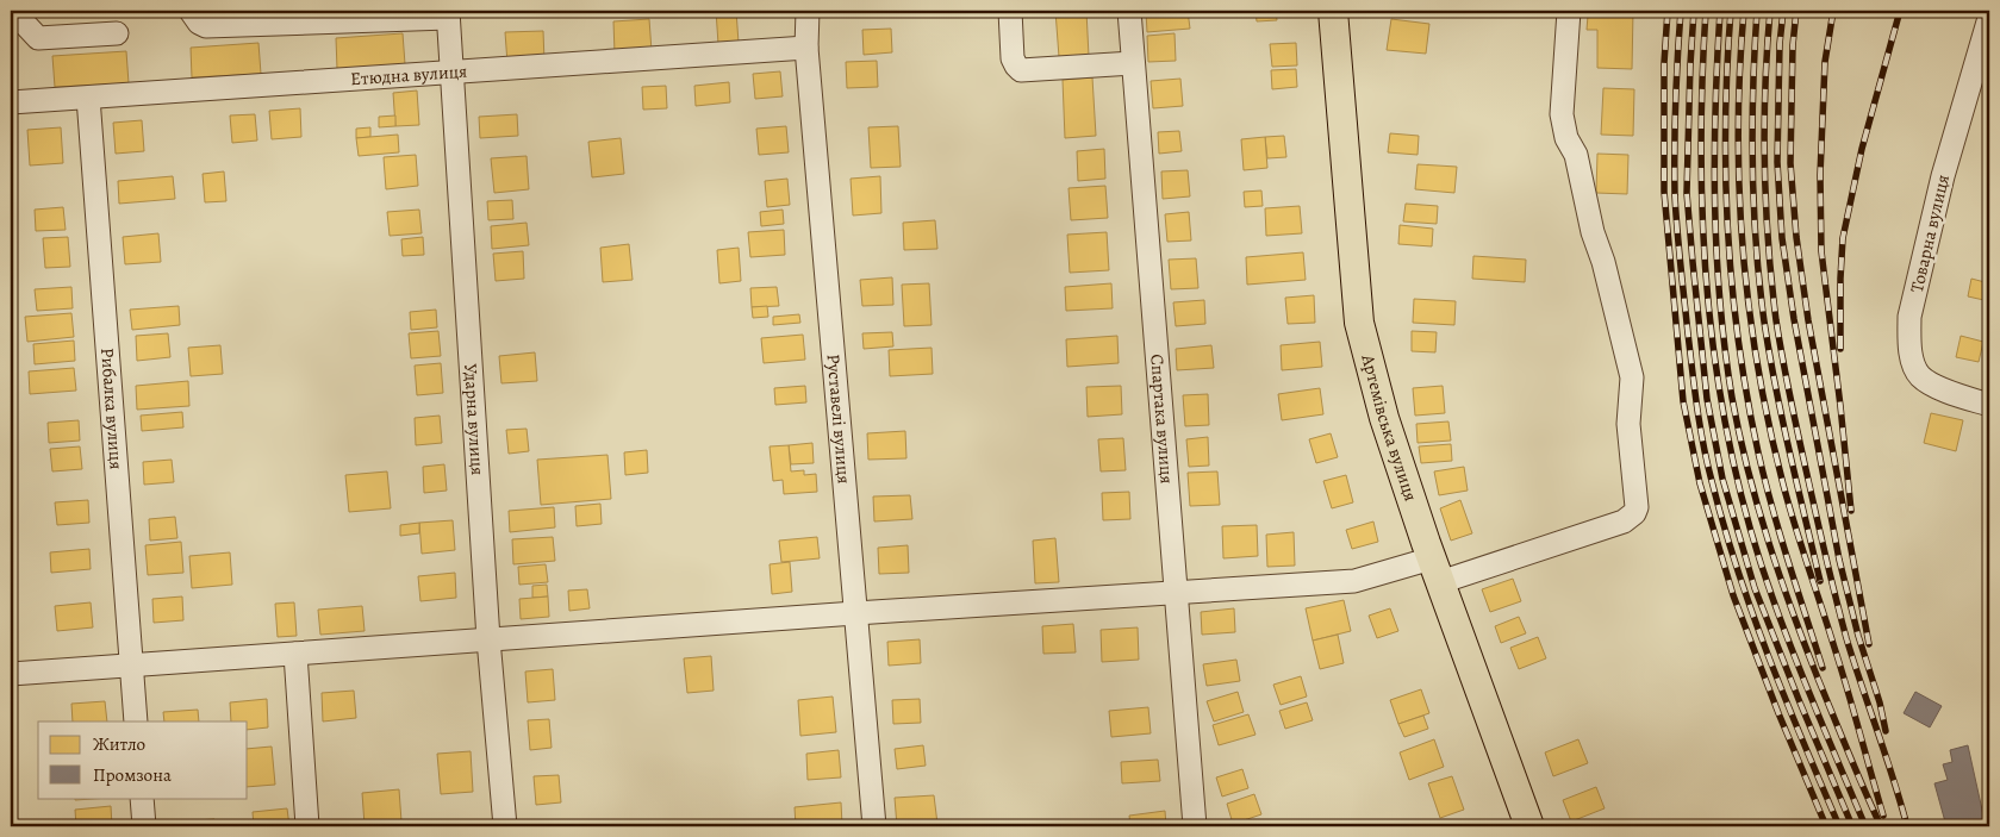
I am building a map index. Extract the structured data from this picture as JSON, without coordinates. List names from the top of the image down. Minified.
{"streets":{"main road":["Артемівська вулиця"],"street":["Етюдна вулиця","Товарна вулиця","Рибалка вулиця","Ударна вулиця","Руставелі вулиця","Спартака вулиця"]},"crossings":[["Етюдна вулиця","Рибалка вулиця"],["Етюдна вулиця","Ударна вулиця"],["Етюдна вулиця","Руставелі вулиця"]],"legend":["Житло","Промзона"]}
